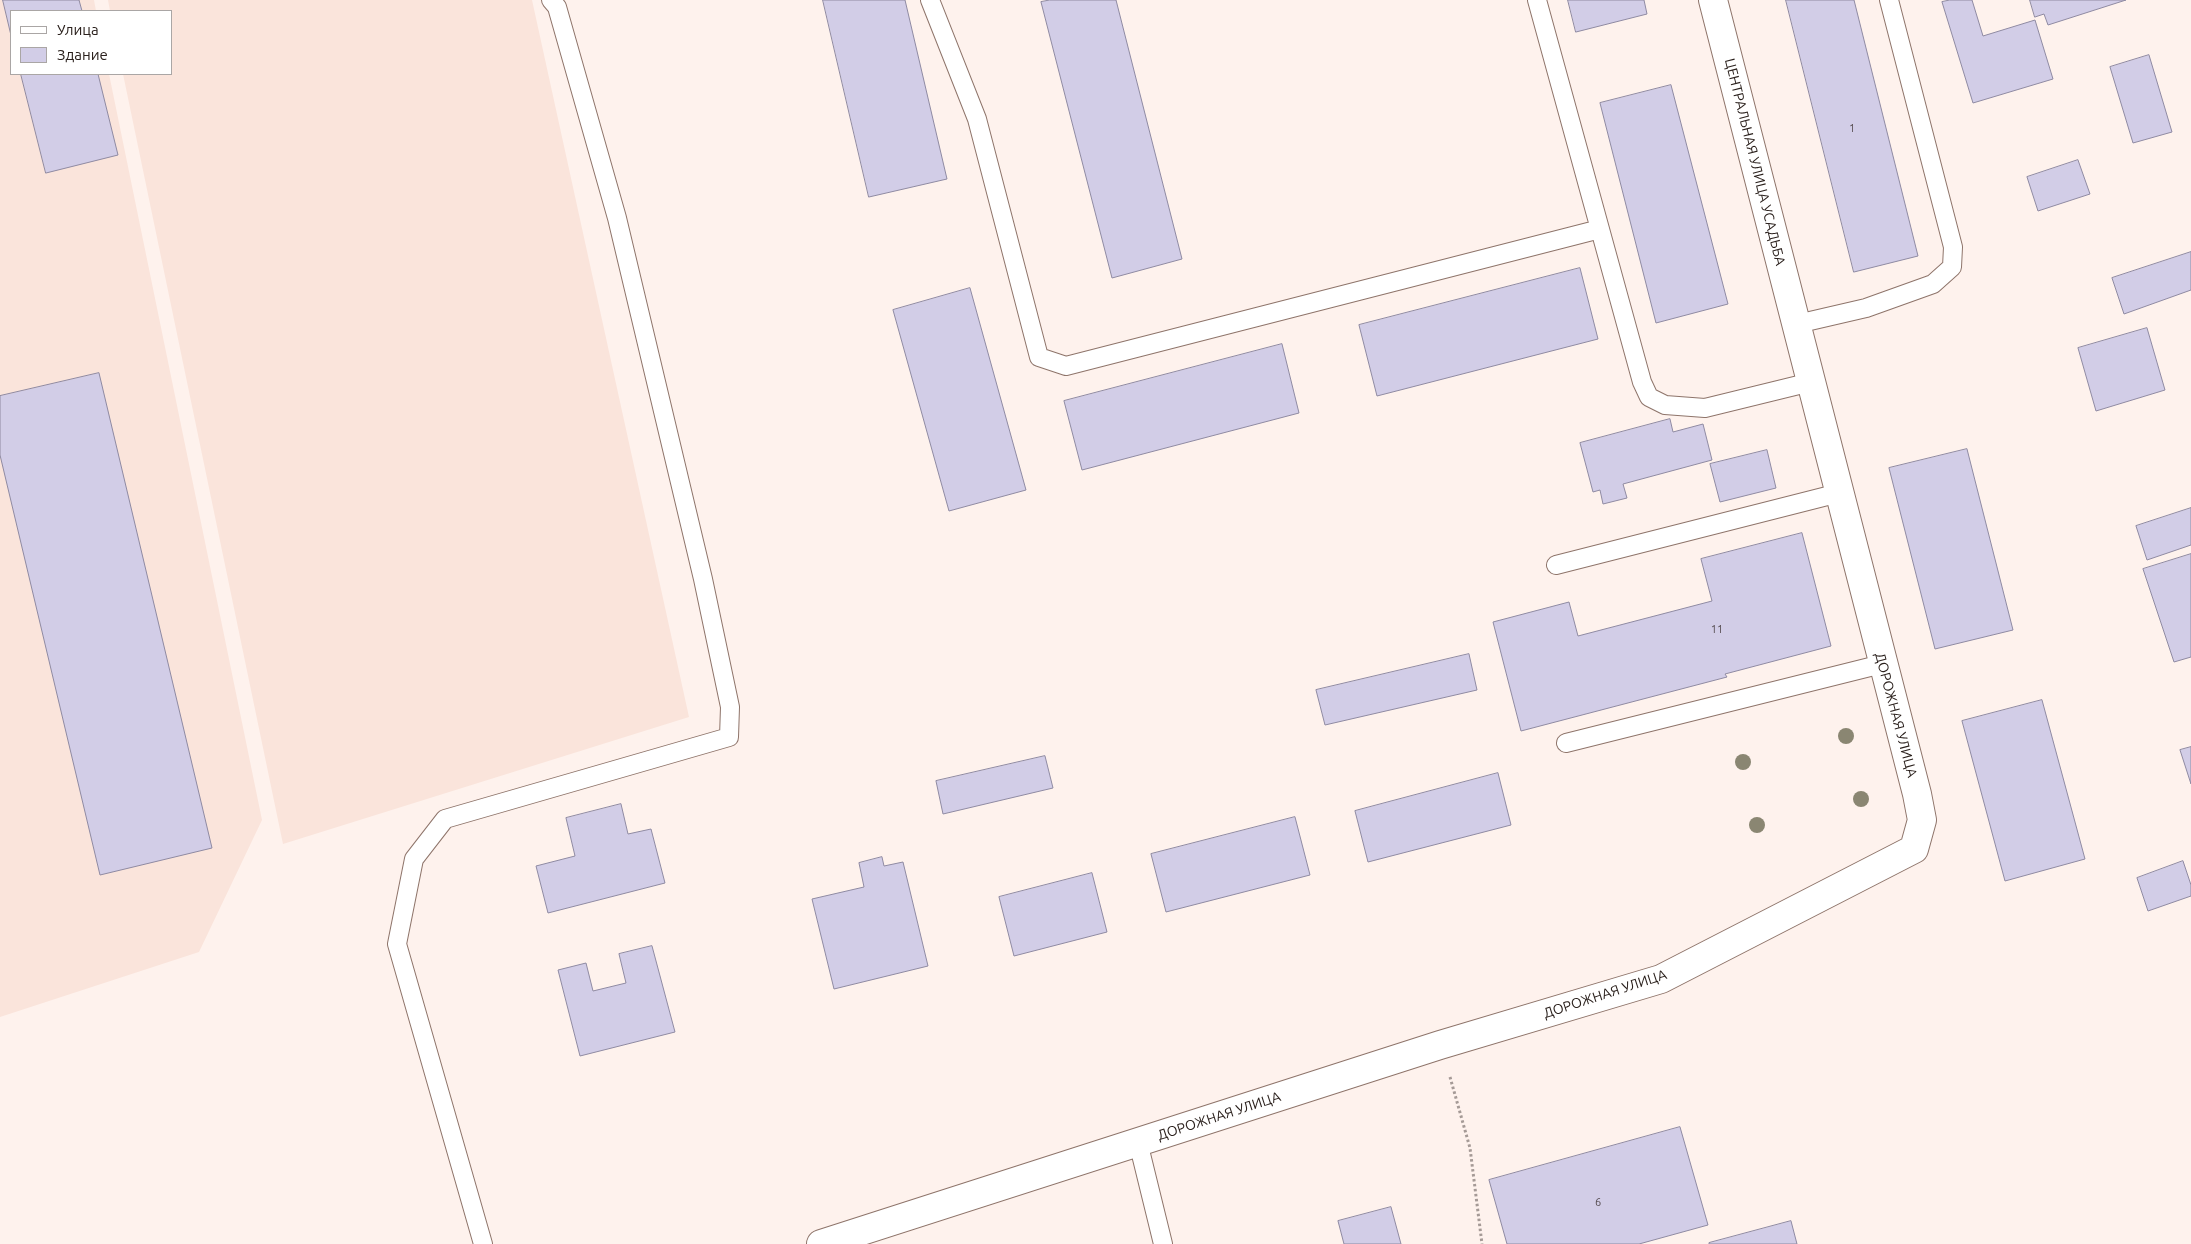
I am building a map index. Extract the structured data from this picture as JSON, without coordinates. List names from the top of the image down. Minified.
{"streets":{"street":["ЦЕНТРАЛЬНАЯ УЛИЦА УСАДЬБА","ДОРОЖНАЯ УЛИЦА"]},"crossings":[["ЦЕНТРАЛЬНАЯ УЛИЦА УСАДЬБА","ДОРОЖНАЯ УЛИЦА"]],"house_numbers":["1","11","6"],"legend":["Улица","Здание"]}
